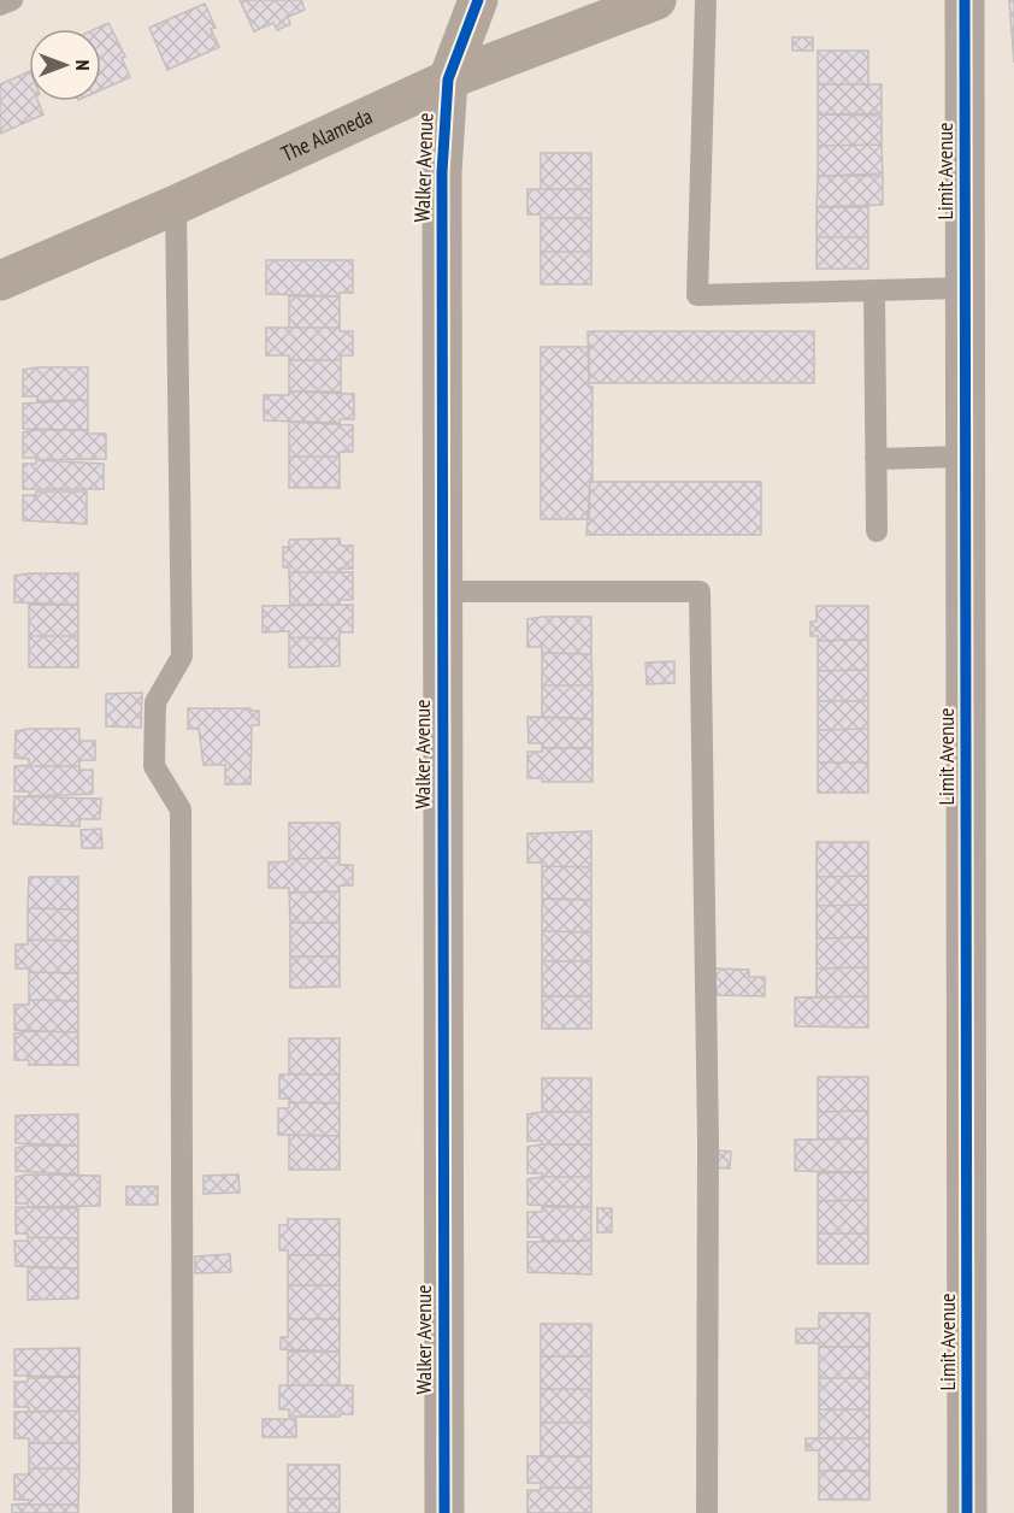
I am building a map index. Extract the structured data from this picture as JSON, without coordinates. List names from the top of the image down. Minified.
{"streets":{"street":["The Alameda","Walker Avenue","Limit Avenue"]},"crossings":[["The Alameda","Walker Avenue"]],"north":"right"}
